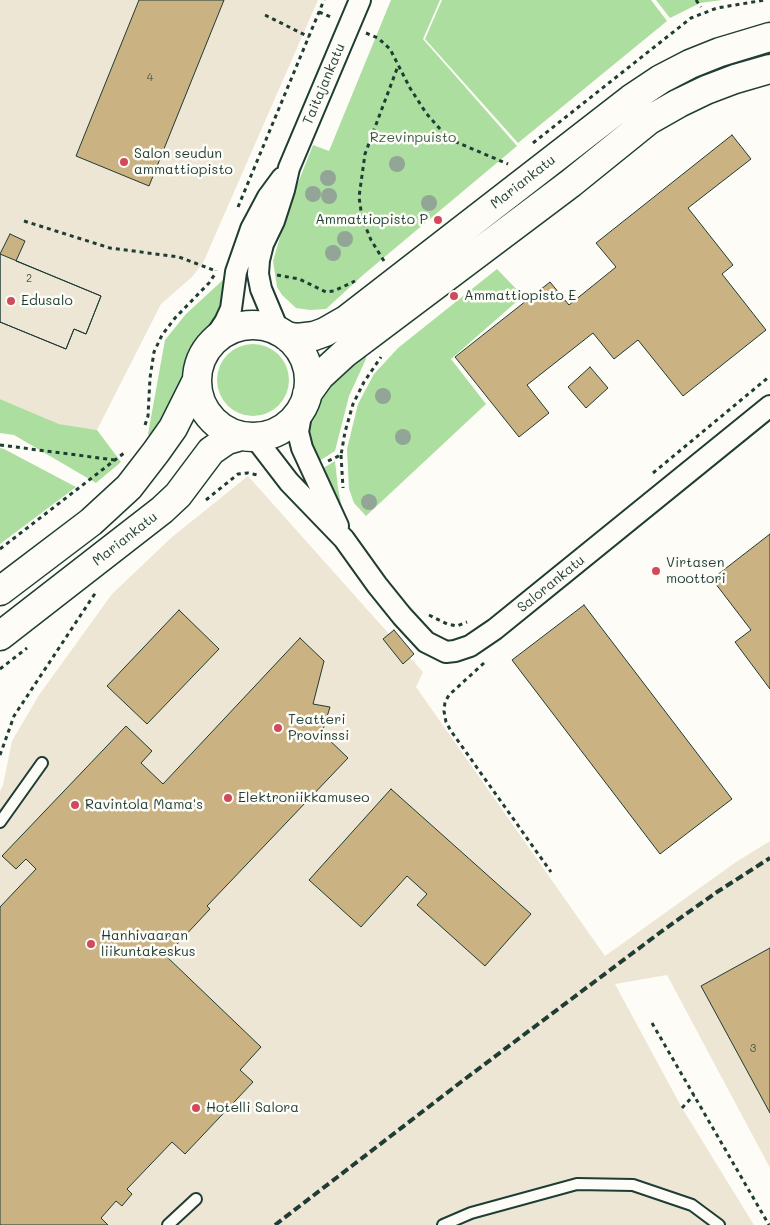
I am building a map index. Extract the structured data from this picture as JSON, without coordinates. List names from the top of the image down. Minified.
{"streets":{"main road":["Mariankatu"],"street":["Taitajankatu","Salorankatu"]},"crossings":[["Taitajankatu","Mariankatu"],["Taitajankatu","Salorankatu"],["Mariankatu","Salorankatu"]],"parks":["Rzevinpuisto"],"places":["Salon seudun ammattiopisto","Ammattiopisto P","Ammattiopisto E","Edusalo","Virtasen moottori","Teatteri Provinssi","Elektroniikkamuseo","Ravintola Mama's","Hanhivaaran liikuntakeskus","Hotelli Salora"],"house_numbers":["4","2","3"]}
